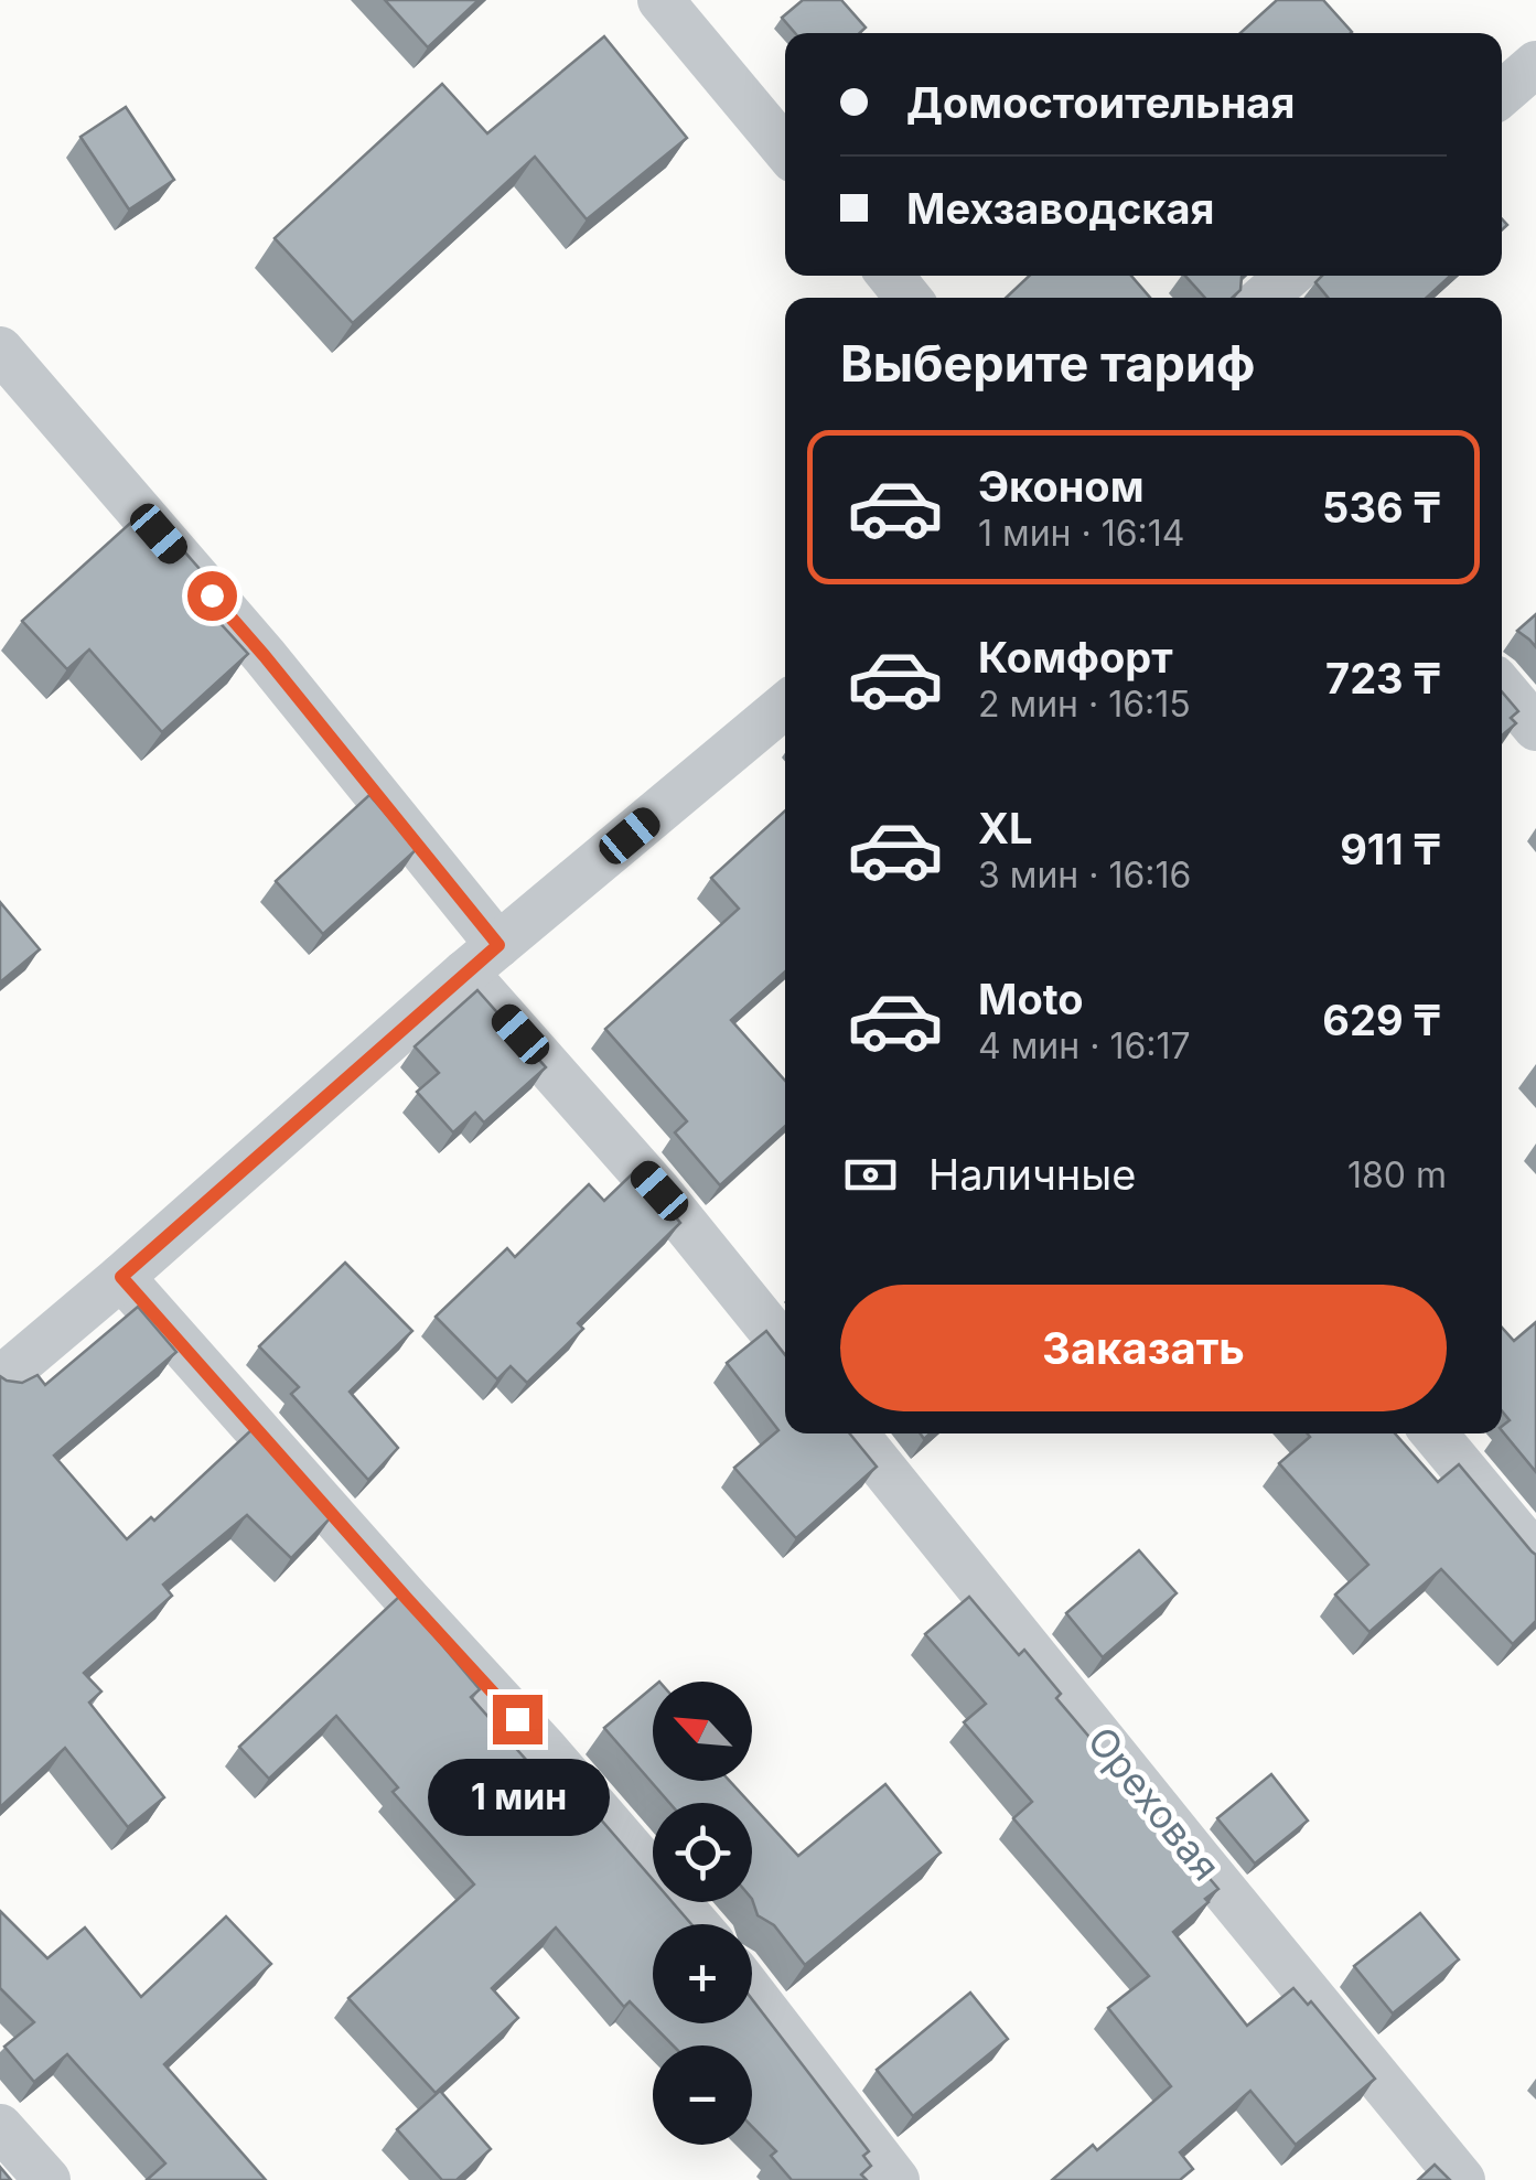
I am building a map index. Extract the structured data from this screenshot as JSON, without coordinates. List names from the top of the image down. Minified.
{"streets":{"street":["Ореховая"]},"north":"top left","page":{"banner":["Домостоительная","Мехзаводская"],"heading":"Выберите тариф","list":[{"name":"Эконом","note":"1 мин · 16:14","value":"536 ₸"},{"name":"Комфорт","note":"2 мин · 16:15","value":"723 ₸"},{"name":"XL","note":"3 мин · 16:16","value":"911 ₸"},{"name":"Moto","note":"4 мин · 16:17","value":"629 ₸"}],"pay":["Наличные","180 m"],"buttons":"Заказать","map_buttons":["+","−"],"bubble":"1 мин"}}
